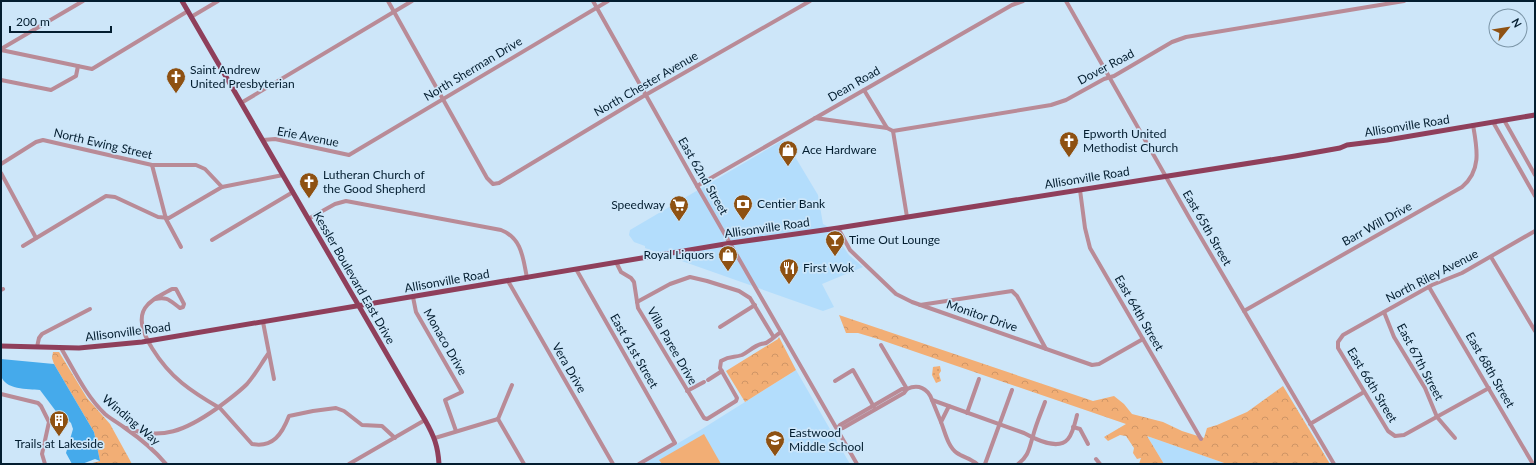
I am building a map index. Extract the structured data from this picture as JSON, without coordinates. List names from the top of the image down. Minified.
{"streets":{"main road":["Allisonville Road","Kessler Boulevard East Drive"],"street":["Dover Road","North Sherman Drive","North Chester Avenue","Dean Road","Erie Avenue","North Ewing Street","East 62nd Street","Barr Will Drive","East 65th Street","North Riley Avenue","East 64th Street","Monitor Drive","Monaco Drive","Villa Paree Drive","East 61st Street","East 67th Street","Vera Drive","East 68th Street","East 66th Street","Winding Way"]},"crossings":[["Dover Road","East 65th Street"],["North Sherman Drive","North Chester Avenue"],["North Sherman Drive","Erie Avenue"],["North Sherman Drive","East 62nd Street"],["North Chester Avenue","East 62nd Street"],["Dean Road","East 62nd Street"],["Allisonville Road","East 62nd Street"],["Allisonville Road","Barr Will Drive"],["Allisonville Road","East 65th Street"],["Allisonville Road","Kessler Boulevard East Drive"],["Allisonville Road","East 64th Street"],["Allisonville Road","Monitor Drive"],["Allisonville Road","Monaco Drive"],["Allisonville Road","Villa Paree Drive"],["Allisonville Road","East 61st Street"],["Allisonville Road","Vera Drive"],["Allisonville Road","Winding Way"],["Erie Avenue","Kessler Boulevard East Drive"],["Barr Will Drive","East 65th Street"],["North Riley Avenue","East 67th Street"],["North Riley Avenue","East 68th Street"],["North Riley Avenue","East 66th Street"],["East 64th Street","Monitor Drive"],["East 67th Street","East 66th Street"]],"places":{"church":["Saint Andrew United Presbyterian","Epworth United Methodist Church","Lutheran Church of the Good Shepherd"],"shop":["Ace Hardware","Royal Liquors"],"bank":["Centier Bank"],"supermarket":["Speedway"],"bar":["Time Out Lounge"],"restaurant":["First Wok"],"building":["Trails at Lakeside"],"school or university":["Eastwood Middle School"]},"scale_bar":"200 m","north":"top right"}
